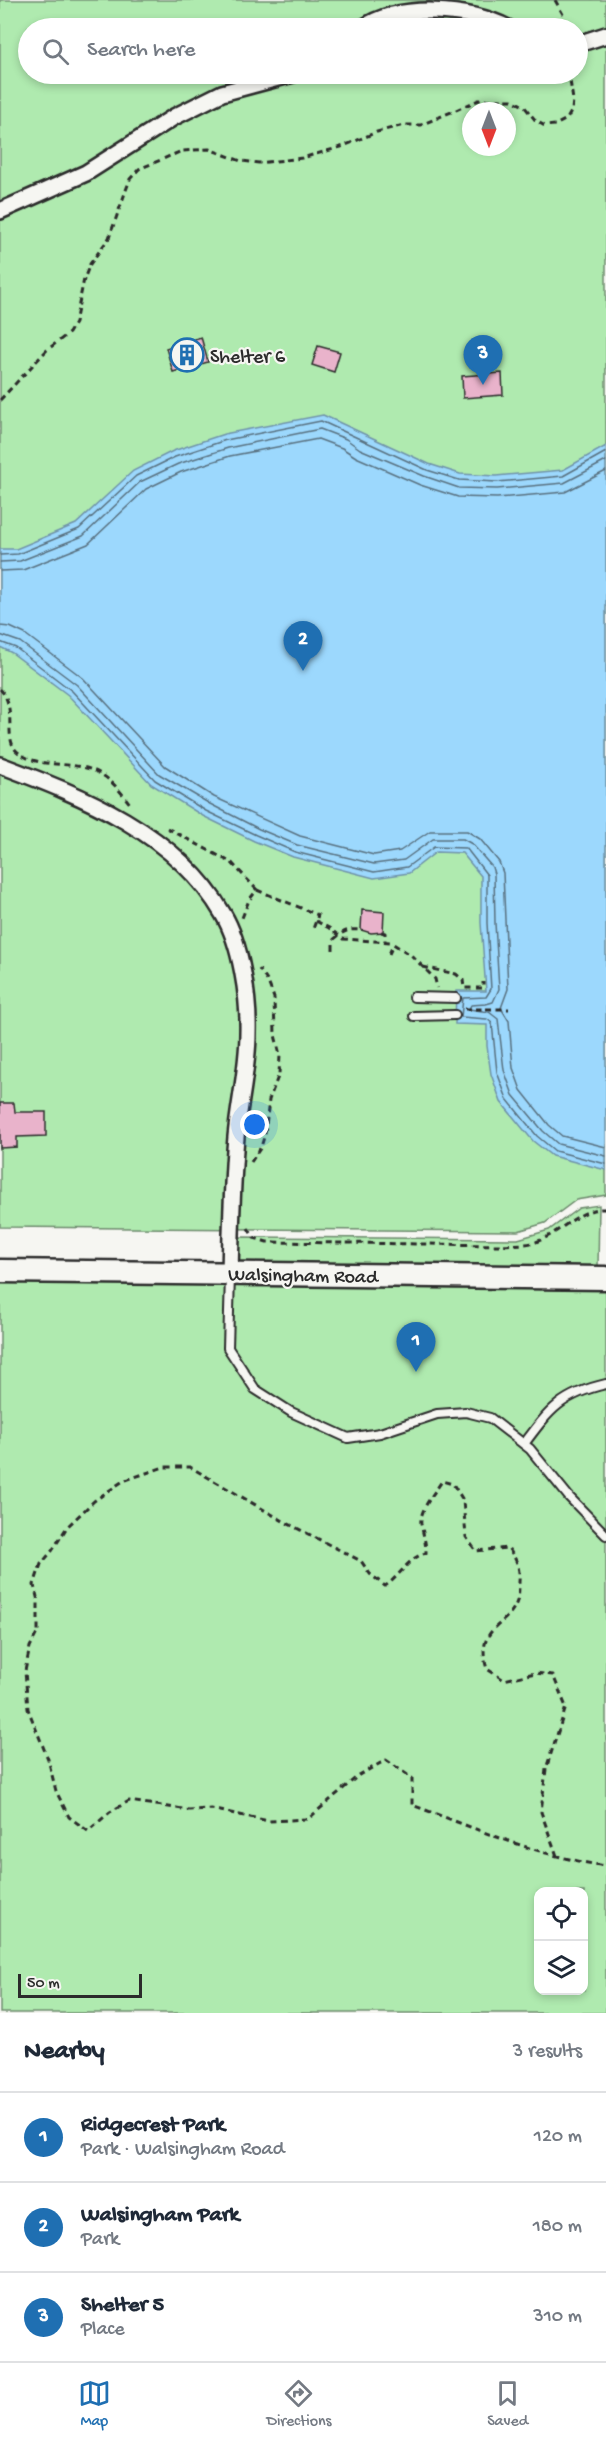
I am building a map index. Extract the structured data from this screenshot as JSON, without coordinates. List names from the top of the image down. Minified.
{"streets":{"street":["Walsingham Road"]},"places":{"building":["Shelter 6"]},"scale_bar":"50 m","north":"bottom","page":{"search":"Search here","pins":["3","2","1"],"scale":"50 m","heading":["Nearby","3 results"],"list":[{"mark":"1","name":"Ridgecrest Park","note":"Park · Walsingham Road","value":"120 m"},{"mark":"2","name":"Walsingham Park","note":"Park","value":"180 m"},{"mark":"3","name":"Shelter 5","note":"Place","value":"310 m"}],"nav":["Map","Directions","Saved"]}}
